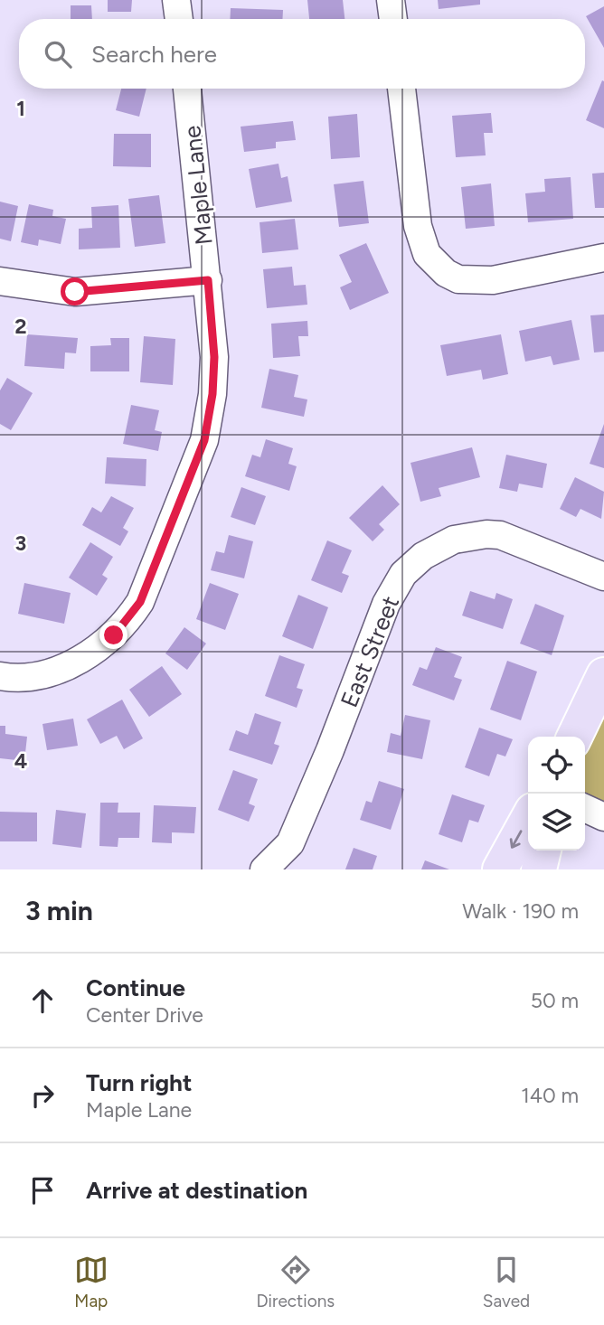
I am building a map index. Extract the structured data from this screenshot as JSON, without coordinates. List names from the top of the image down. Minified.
{"streets":{"street":["Maple Lane","East Street"]},"page":{"search":"Search here","heading":["3 min","Walk · 190 m"],"list":[["Continue","Center Drive","50 m"],["Turn right","Maple Lane","140 m"],"Arrive at destination"],"nav":["Map","Directions","Saved"]},"grid":{"rows":["1","2","3","4"]}}
